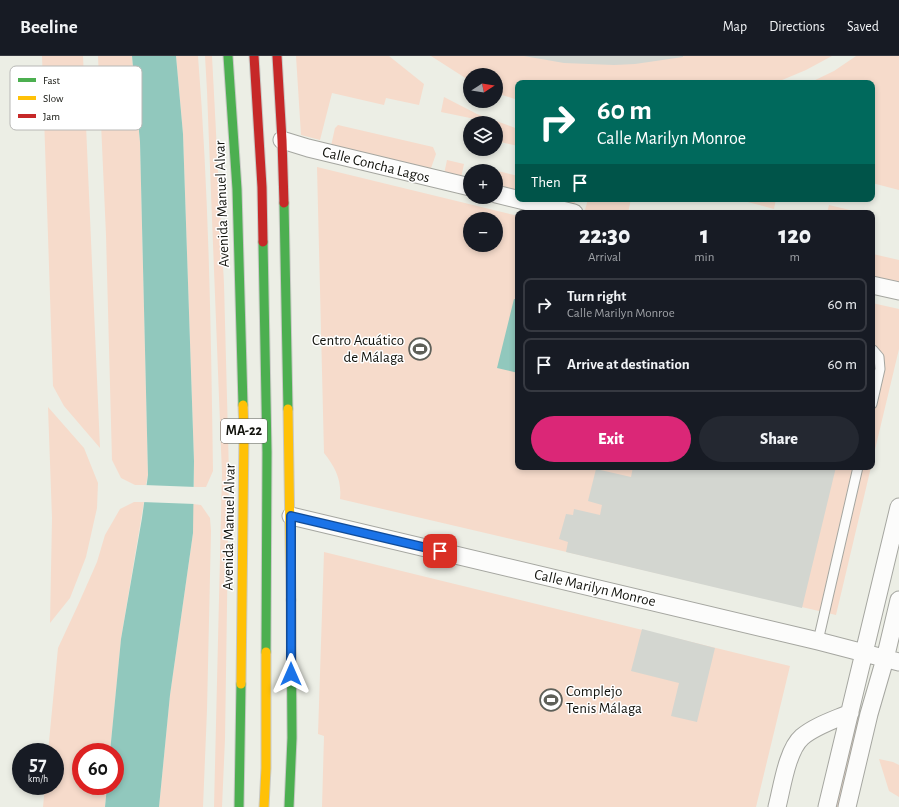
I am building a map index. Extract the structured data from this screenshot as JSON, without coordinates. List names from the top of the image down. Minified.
{"streets":{"main road":["Avenida Manuel Alvar","MA-22"],"street":["Calle Concha Lagos","Calle Marilyn Monroe"]},"places":{"sports":["Centro Acuático de Málaga","Complejo Tenis Málaga"]},"legend":["Fast","Slow","Jam"],"north":"right","page":{"header":"Beeline","nav":["Map","Directions","Saved"],"map_buttons":["+","−"],"turn":["60 m","Calle Marilyn Monroe"],"then":"Then","eta":["22:30","Arrival","1","min","120","m"],"list":[{"name":"Turn right","note":"Calle Marilyn Monroe","value":"60 m"},{"name":"Arrive at destination","value":"60 m"}],"buttons":["Exit","Share"],"speed":"57 km/h","limit":"60"}}
